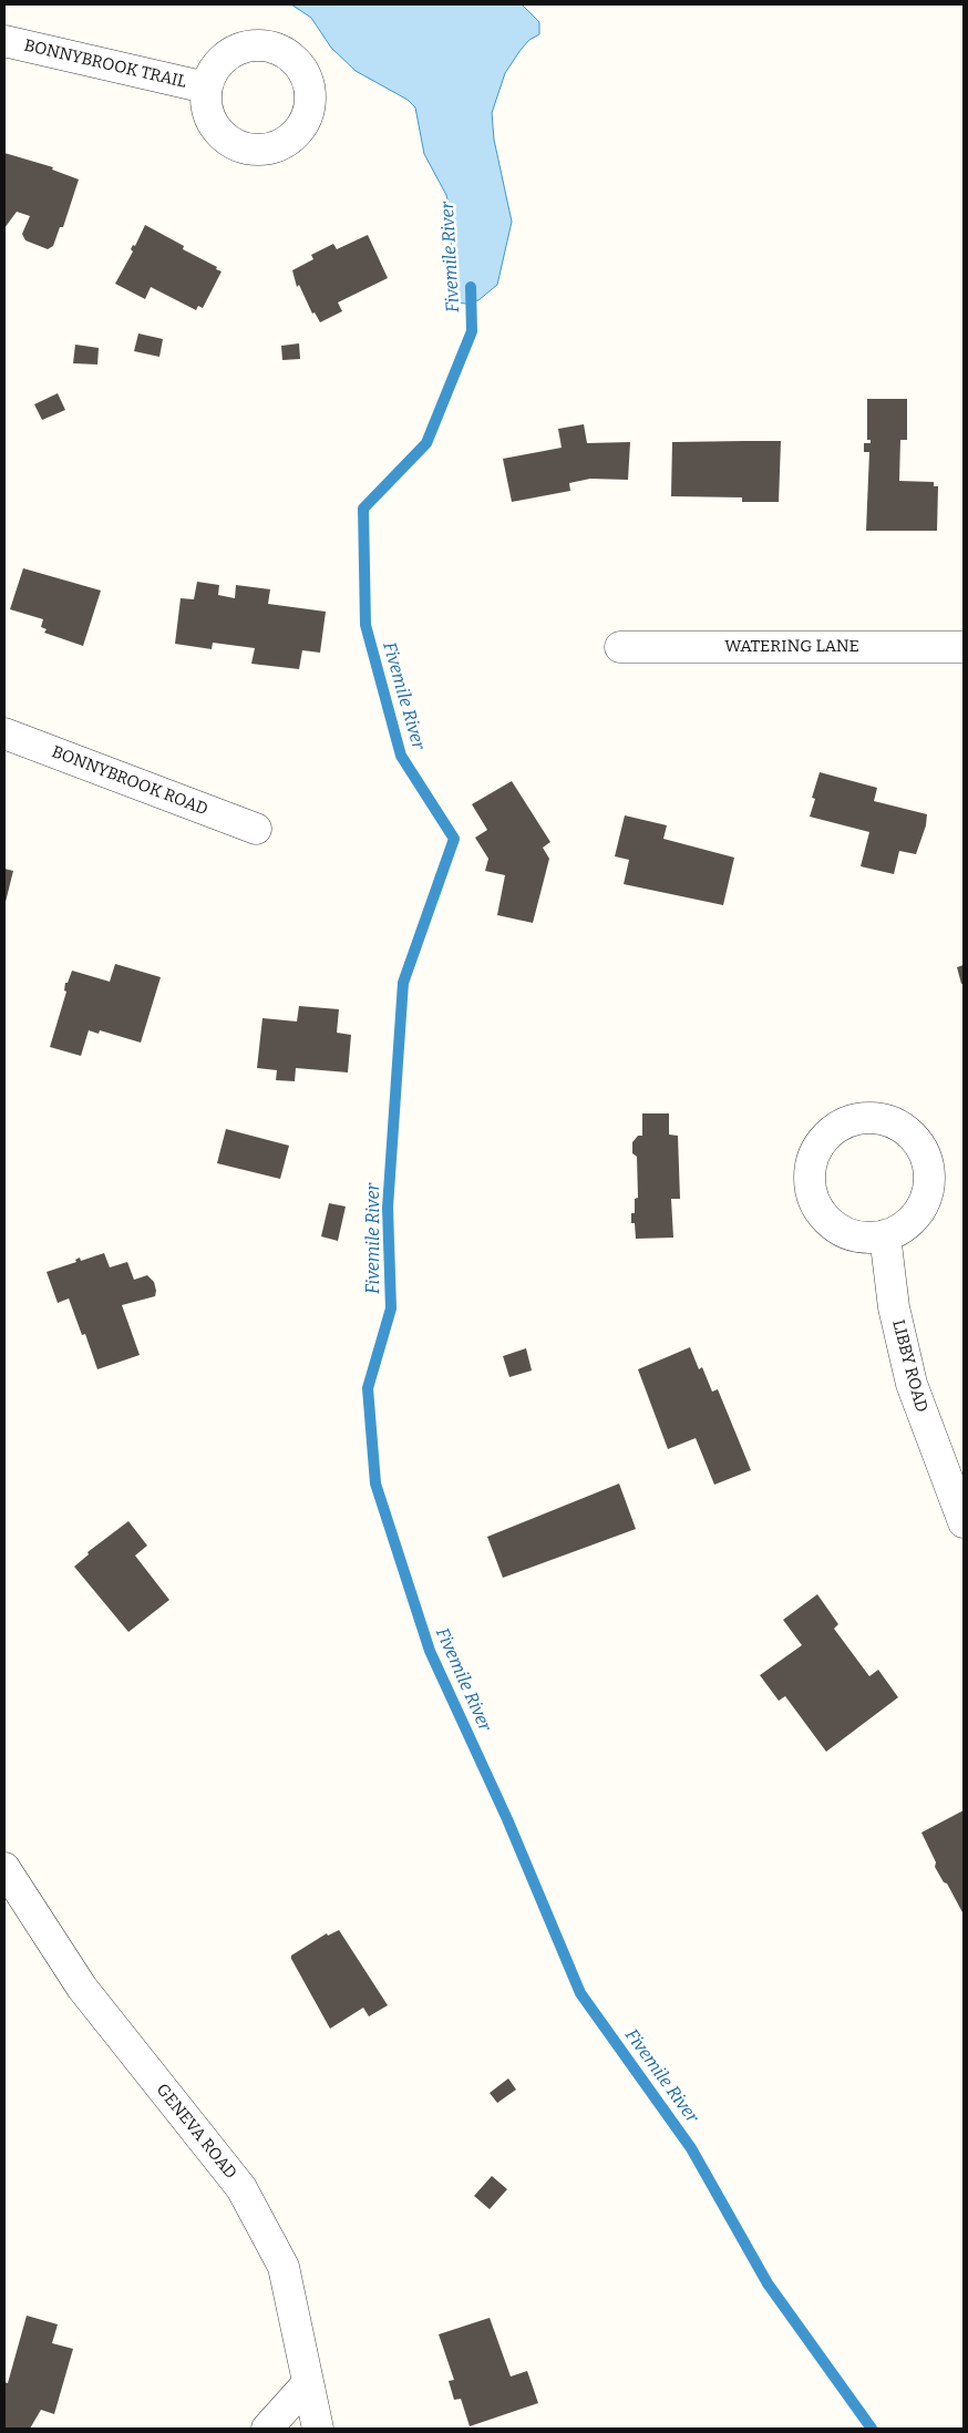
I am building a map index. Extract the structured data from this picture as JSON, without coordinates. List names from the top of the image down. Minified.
{"streets":{"street":["BONNYBROOK TRAIL","WATERING LANE","BONNYBROOK ROAD","LIBBY ROAD","GENEVA ROAD"]},"water":["Fivemile River"]}
